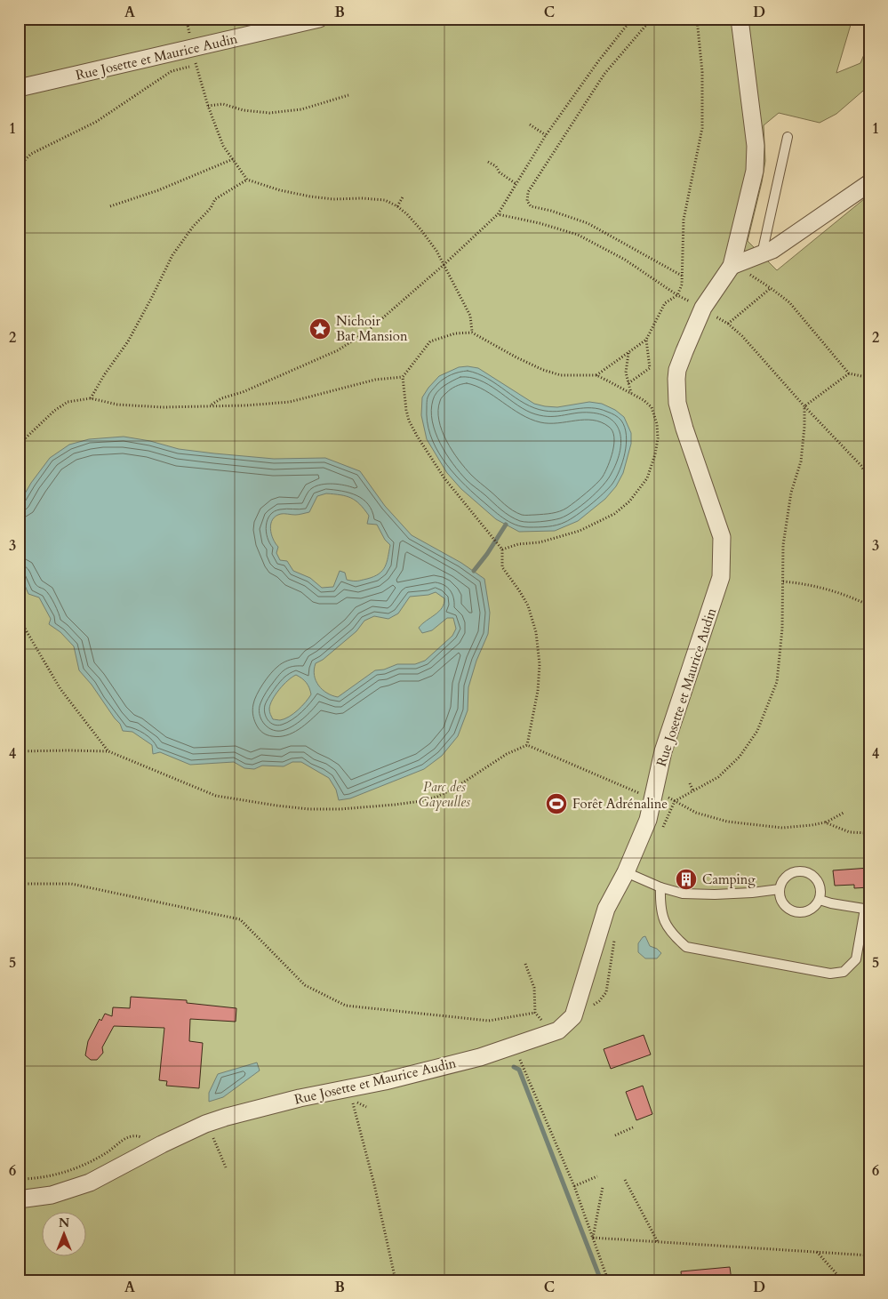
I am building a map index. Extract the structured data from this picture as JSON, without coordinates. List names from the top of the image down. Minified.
{"streets":{"street":["Rue Josette et Maurice Audin"]},"parks":["Parc des Gayeulles"],"places":{"place":["Nichoir Bat Mansion"],"sports":["Forêt Adrénaline"],"building":["Camping"]},"north":"top","grid":{"columns":["A","B","C","D"],"rows":["1","2","3","4","5","6"]}}
